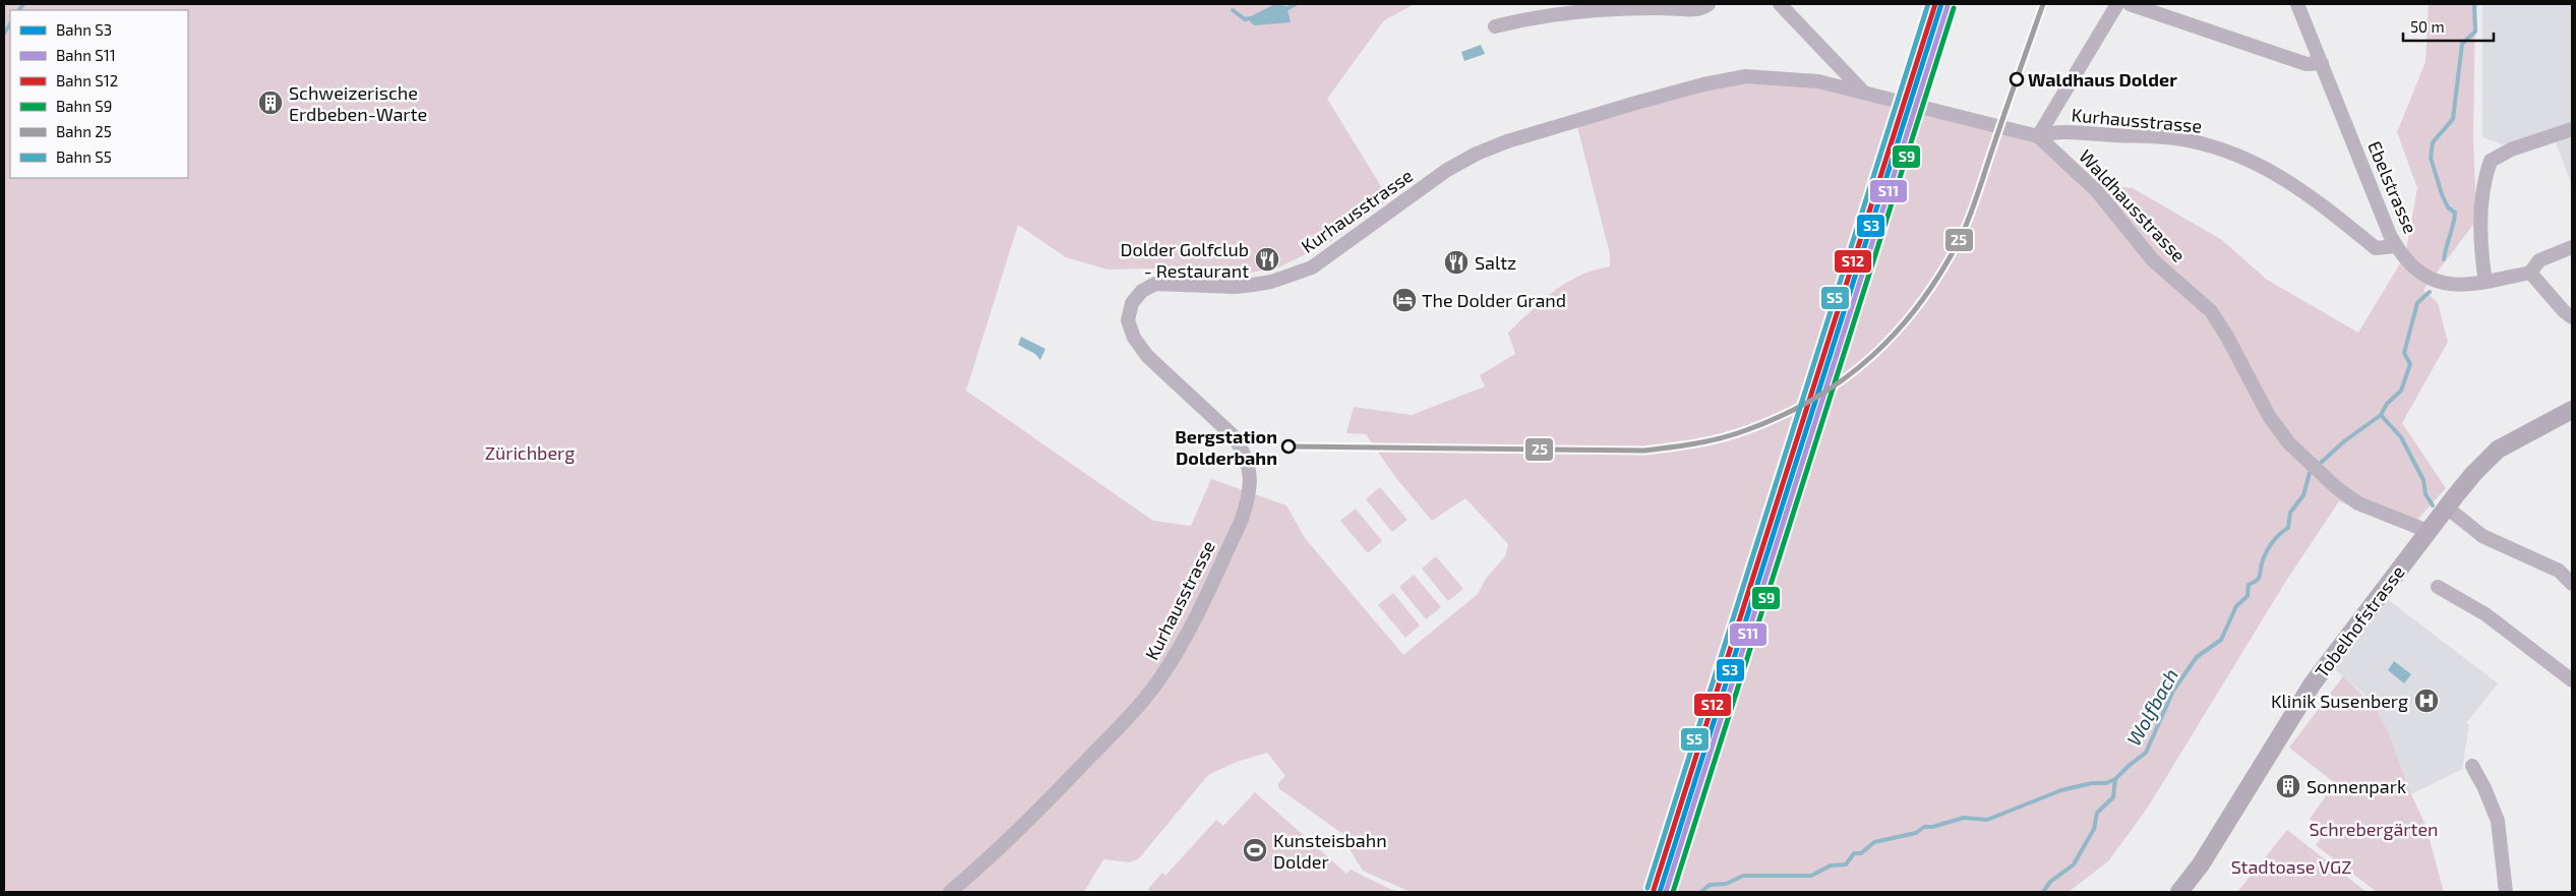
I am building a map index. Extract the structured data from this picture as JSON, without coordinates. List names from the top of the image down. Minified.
{"streets":{"main road":["Tobelhofstrasse"],"street":["Kurhausstrasse","Ebelstrasse","Waldhausstrasse"]},"crossings":[["Kurhausstrasse","Ebelstrasse"],["Kurhausstrasse","Waldhausstrasse"],["Waldhausstrasse","Tobelhofstrasse"]],"water":["Wolfbach"],"parks":["Zürichberg","Schrebergärten","Stadtoase VGZ"],"places":{"other":["Waldhaus Dolder","Bergstation Dolderbahn"],"building":["Schweizerische Erdbeben-Warte","Sonnenpark"],"restaurant":["Dolder Golfclub - Restaurant","Saltz"],"hotel":["The Dolder Grand"],"hospital":["Klinik Susenberg"],"sports":["Kunsteisbahn Dolder"]},"lines":["rail line S3","rail line S12","rail line 25","rail line S5","rail line S11","rail line S9"],"legend":["Bahn S3","Bahn S11","Bahn S12","Bahn S9","Bahn 25","Bahn S5"],"scale_bar":"50 m"}
